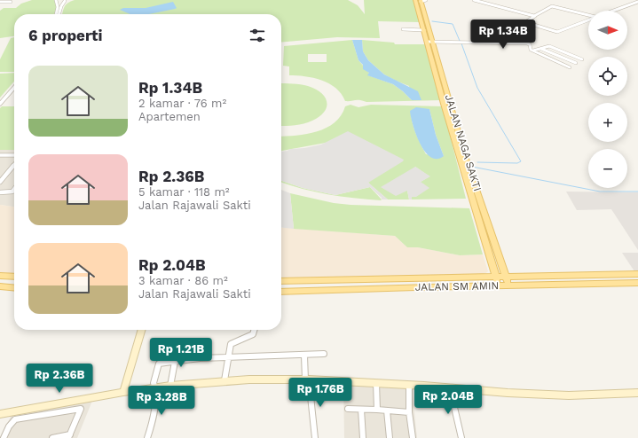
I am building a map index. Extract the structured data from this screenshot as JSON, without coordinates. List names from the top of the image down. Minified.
{"streets":{"main road":["JALAN NAGA SAKTI","JALAN SM AMIN"]},"crossings":[["JALAN NAGA SAKTI","JALAN SM AMIN"]],"north":"right","page":{"map_buttons":["+","−"],"heading":"6 properti","price":["Rp 1.34B","Rp 1.21B","Rp 2.36B","Rp 1.76B","Rp 2.04B","Rp 3.28B"],"list":[{"name":"Rp 1.34B","note":"2 kamar · 76 m² · Apartemen"},{"name":"Rp 2.36B","note":"5 kamar · 118 m² · Jalan Rajawali Sakti"},{"name":"Rp 2.04B","note":"3 kamar · 86 m² · Jalan Rajawali Sakti"}]}}
